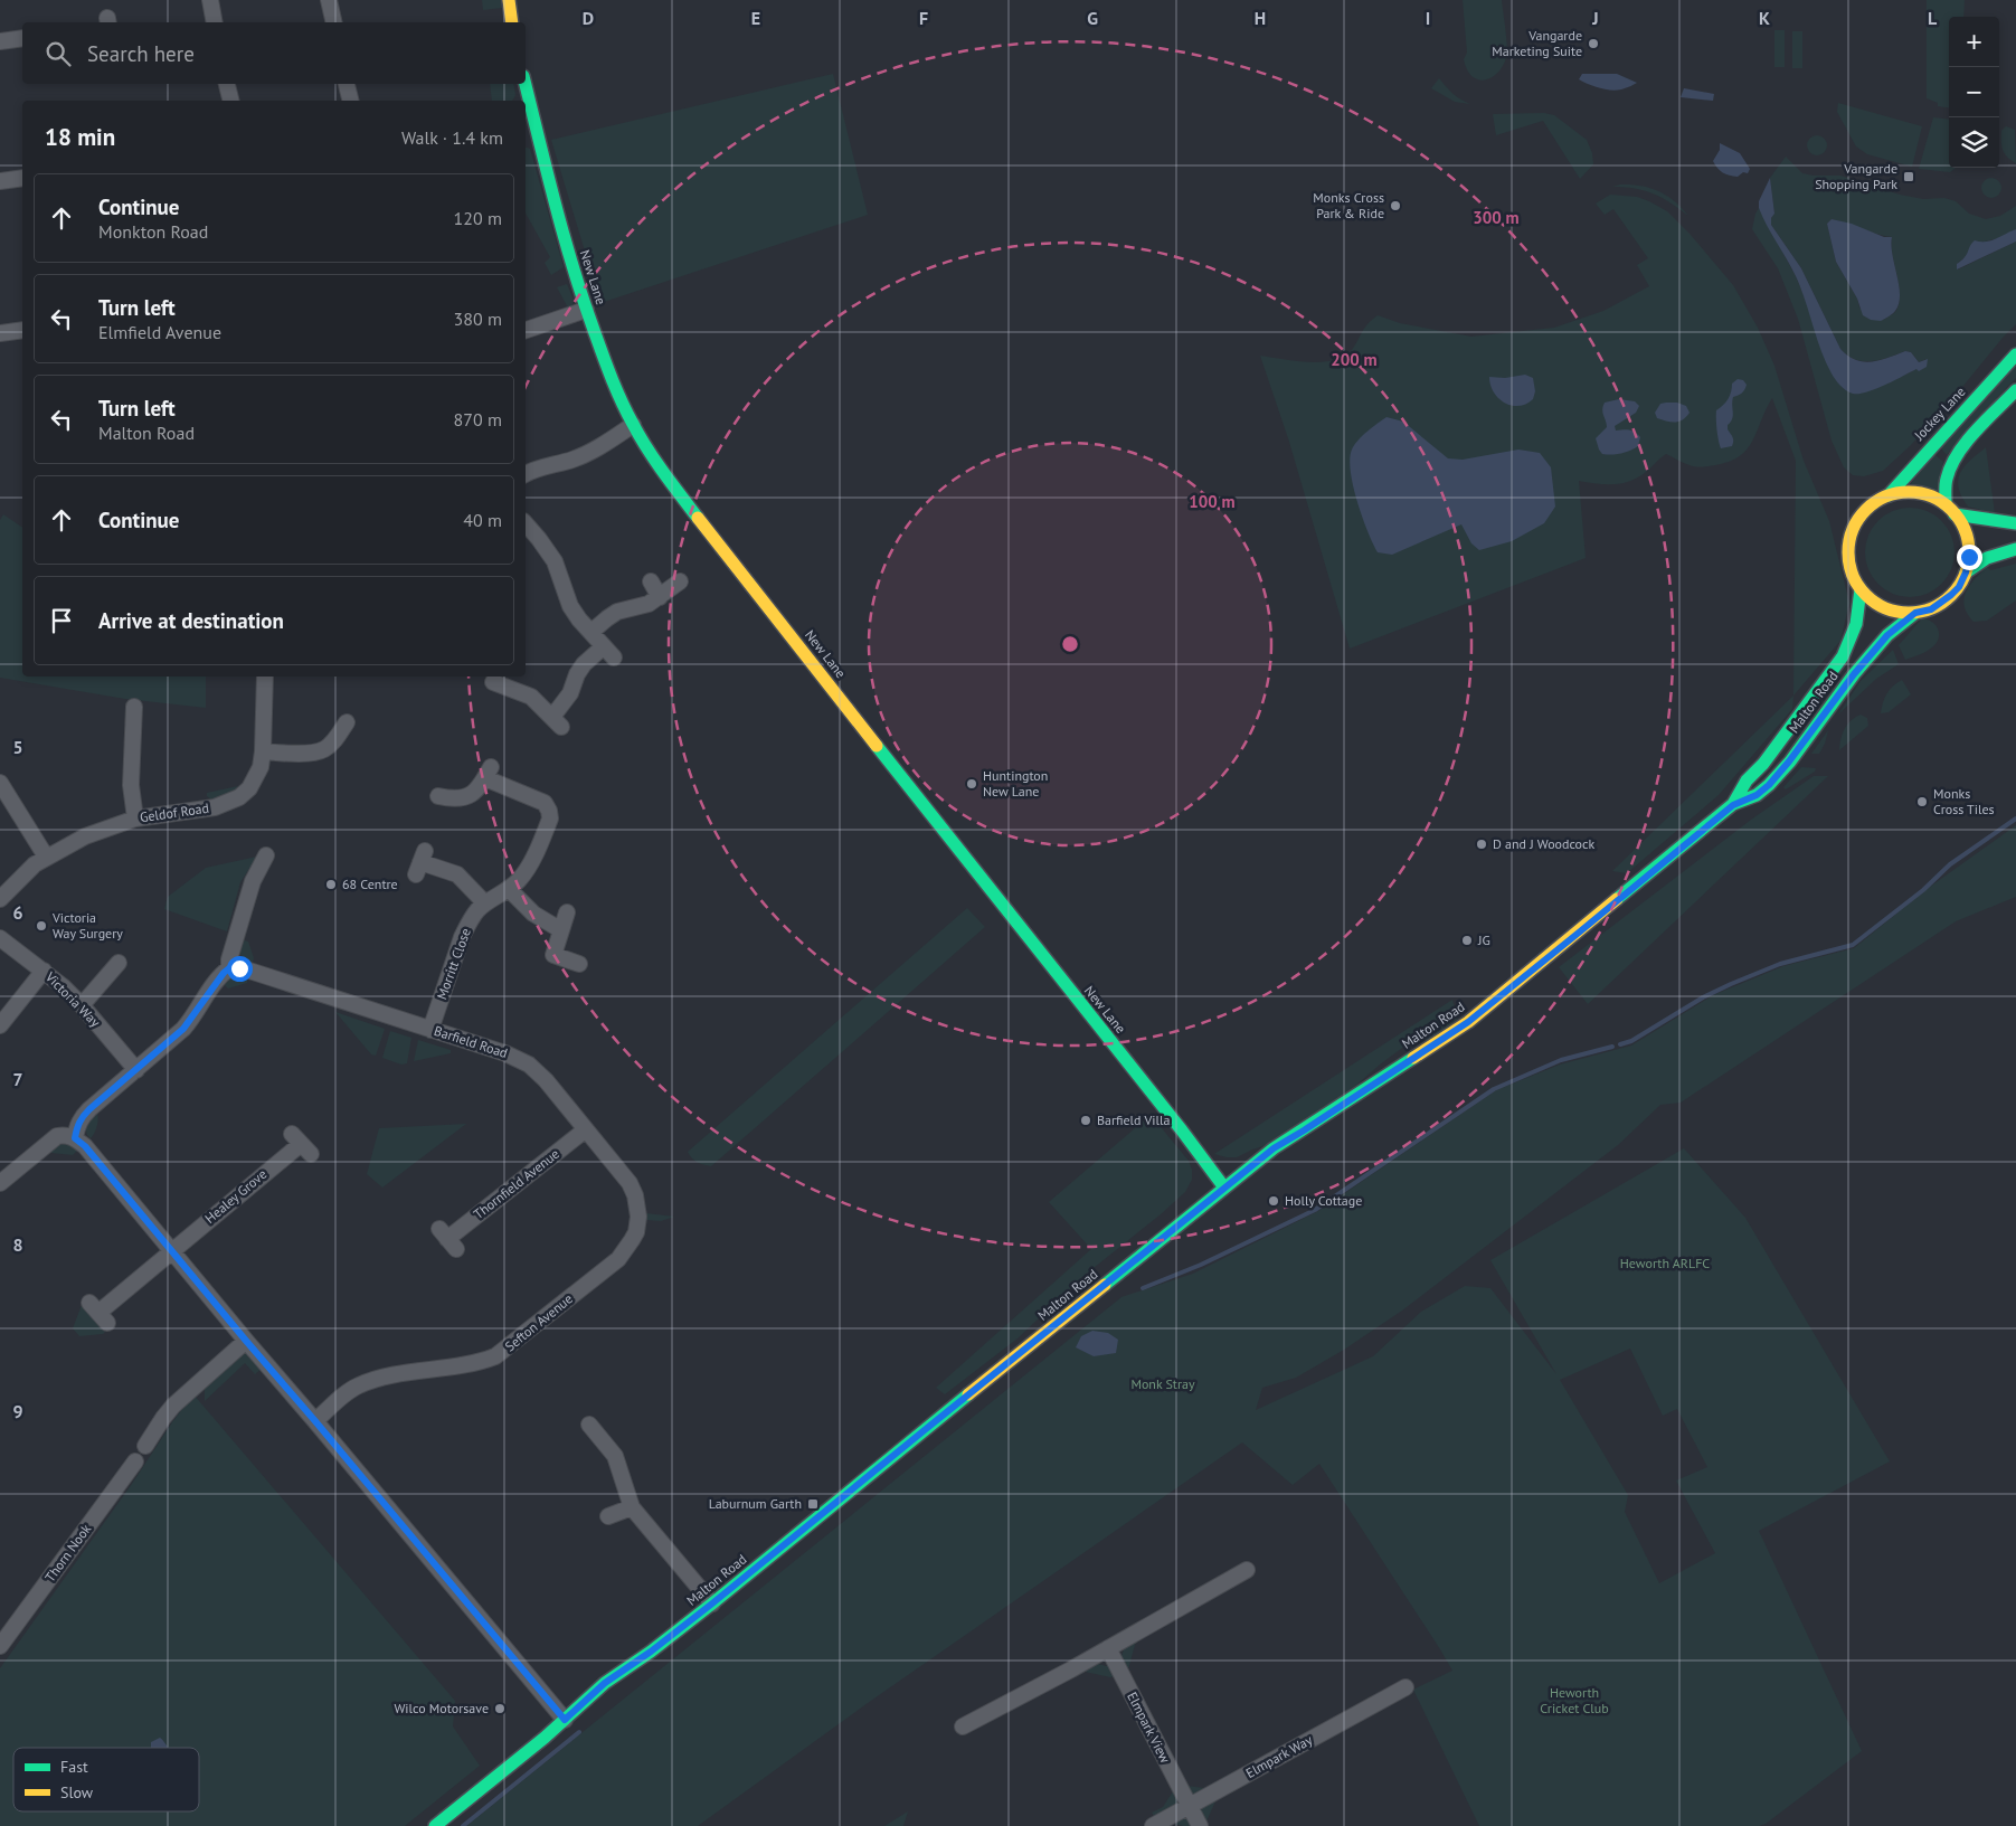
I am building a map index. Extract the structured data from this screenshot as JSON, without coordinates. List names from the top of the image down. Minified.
{"streets":{"main road":["New Lane","Jockey Lane","Malton Road"],"street":["Geldof Road","Morritt Close","Victoria Way","Barfield Road","Thornfield Avenue","Healey Grove","Sefton Avenue","Thorn Nook","Elmpark View","Elmpark Way"]},"crossings":[["New Lane","Malton Road"],["Jockey Lane","Malton Road"],["Morritt Close","Barfield Road"],["Barfield Road","Thornfield Avenue"],["Barfield Road","Sefton Avenue"],["Elmpark View","Elmpark Way"]],"parks":["Heworth ARLFC","Monk Stray","Heworth Cricket Club"],"places":{"other":["Vangarde Marketing Suite","Monks Cross Park & Ride","Huntington New Lane","Monks Cross Tiles","D and J Woodcock","68 Centre","Victoria Way Surgery","JG","Barfield Villa","Holly Cottage","Wilco Motorsave"],"transit":["Vangarde Shopping Park","Laburnum Garth"]},"legend":["Fast","Slow"],"page":{"map_buttons":["+","−"],"search":"Search here","heading":["18 min","Walk · 1.4 km"],"list":[["Continue","Monkton Road","120 m"],["Turn left","Elmfield Avenue","380 m"],["Turn left","Malton Road","870 m"],["Continue","40 m"],"Arrive at destination"]},"grid":{"columns":["D","E","F","G","H","I","J","K","L"],"rows":["5","6","7","8","9"]},"rings":["300 m","200 m","100 m"]}
